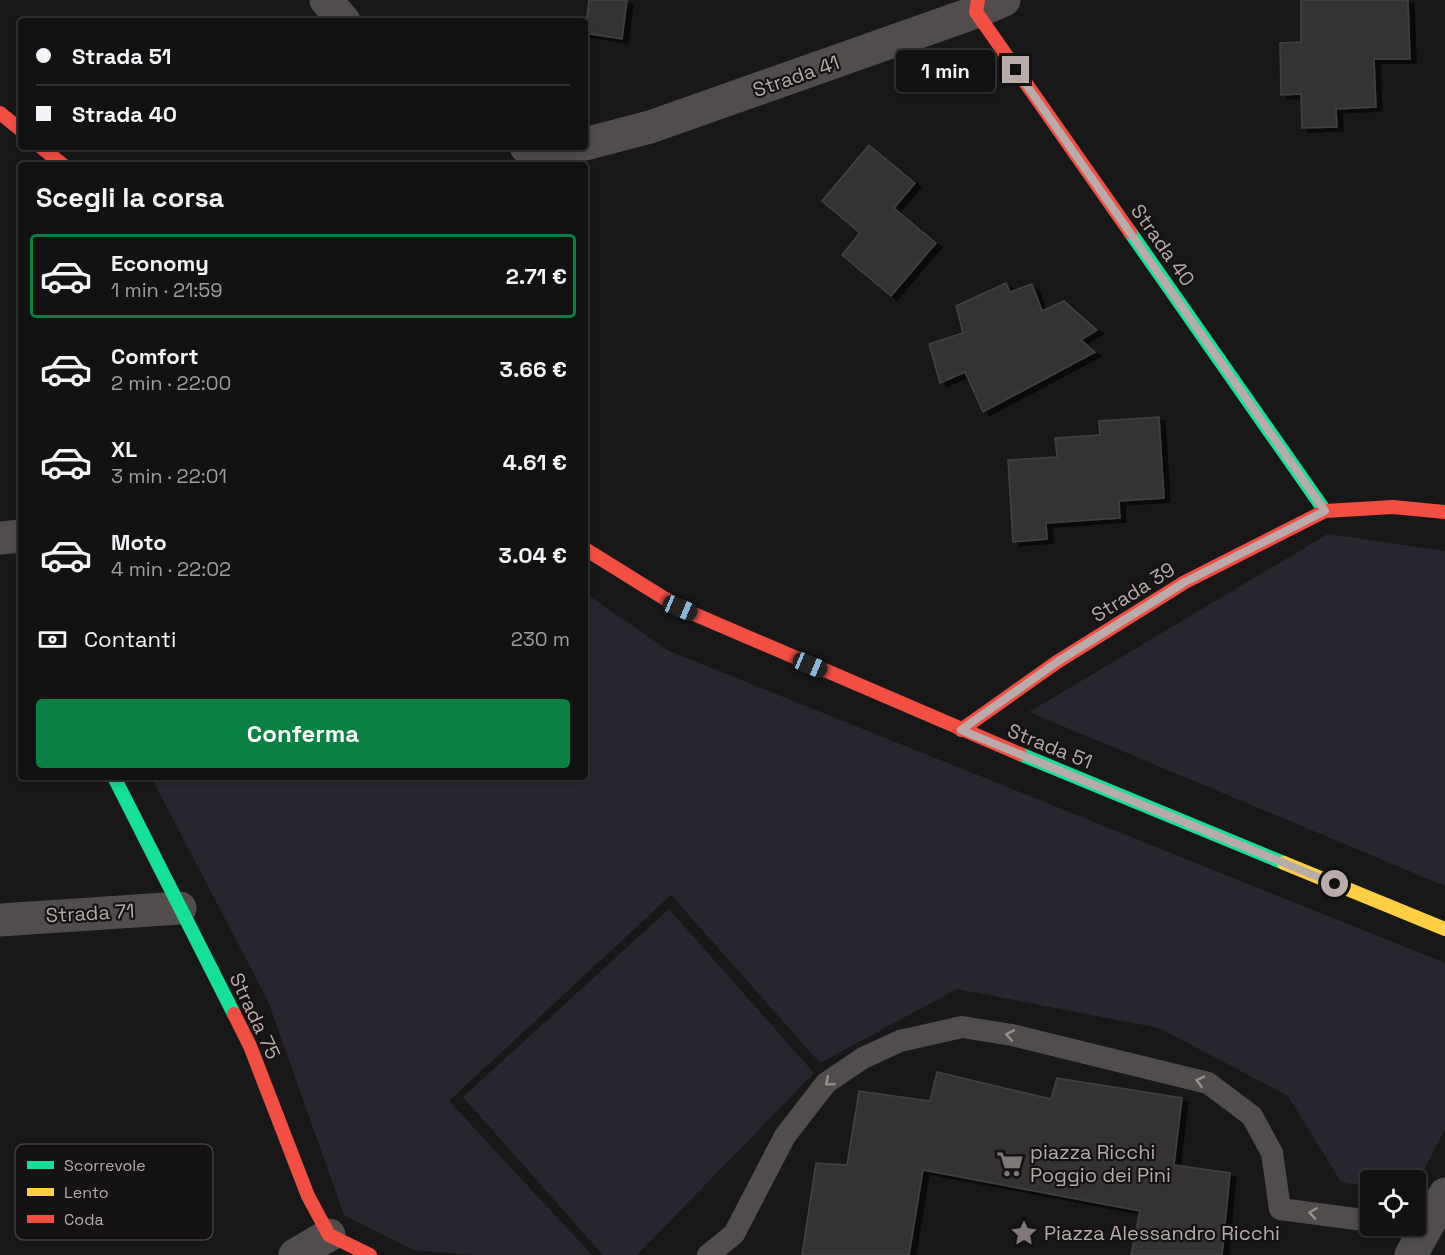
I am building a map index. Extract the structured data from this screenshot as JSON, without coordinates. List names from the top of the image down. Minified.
{"streets":{"street":["Strada 41","Strada 40","Strada 39","Strada 51","Strada 71","Strada 75"]},"crossings":[["Strada 41","Strada 40"],["Strada 40","Strada 39"],["Strada 39","Strada 51"],["Strada 71","Strada 75"]],"places":{"supermarket":["piazza Ricchi Poggio dei Pini"],"place":["Piazza Alessandro Ricchi"]},"legend":["Scorrevole","Lento","Coda"],"page":{"banner":["Strada 51","Strada 40"],"bubble":"1 min","heading":"Scegli la corsa","list":[{"name":"Economy","note":"1 min · 21:59","value":"2.71 €"},{"name":"Comfort","note":"2 min · 22:00","value":"3.66 €"},{"name":"XL","note":"3 min · 22:01","value":"4.61 €"},{"name":"Moto","note":"4 min · 22:02","value":"3.04 €"}],"pay":["Contanti","230 m"],"buttons":"Conferma"}}
